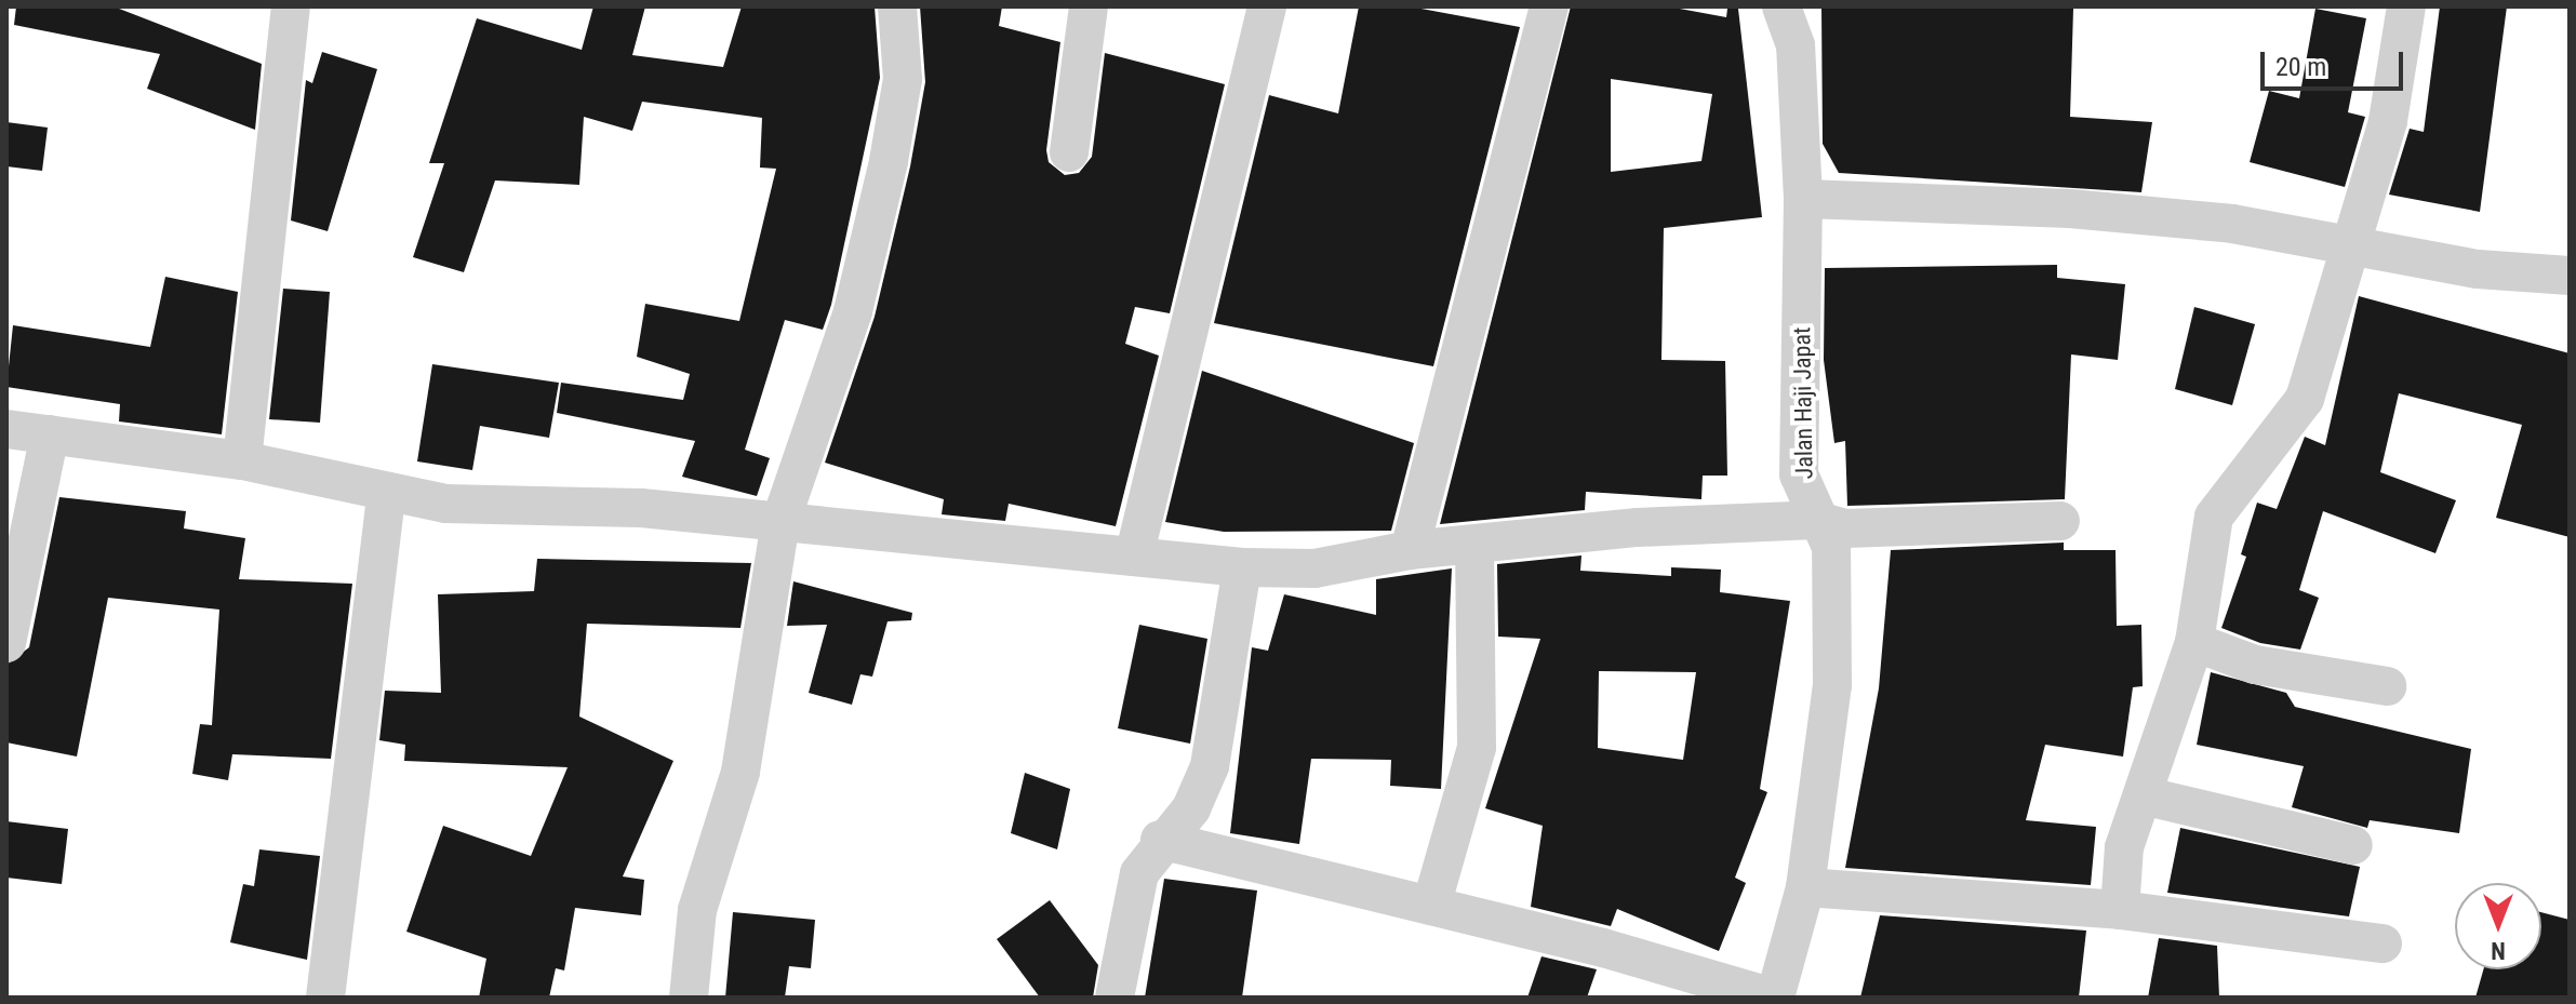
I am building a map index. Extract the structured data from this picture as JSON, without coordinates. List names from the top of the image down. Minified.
{"streets":{"street":["Jalan Haji Japat"]},"scale_bar":"20 m","north":"bottom"}
